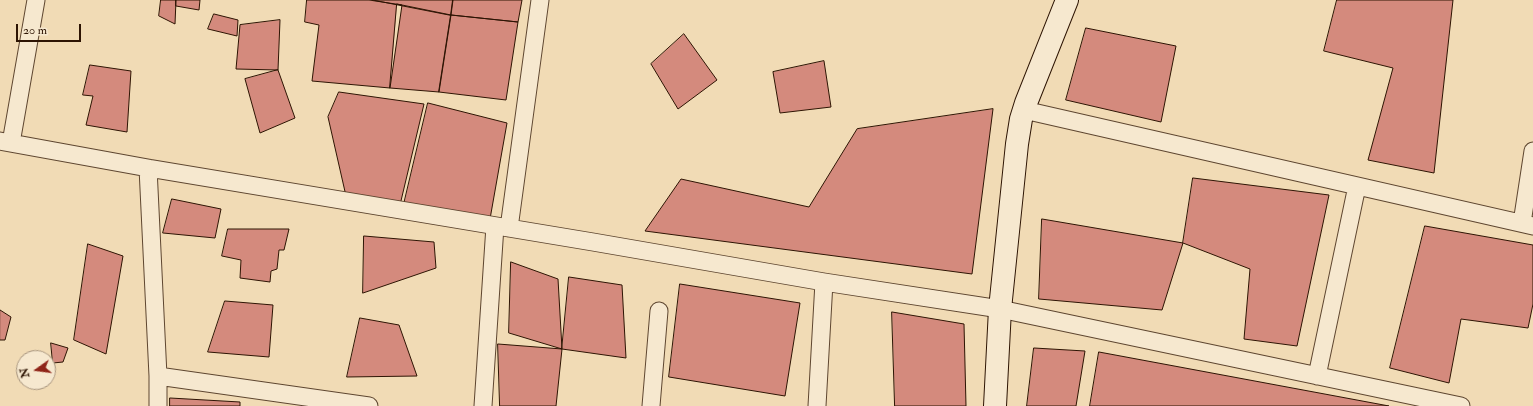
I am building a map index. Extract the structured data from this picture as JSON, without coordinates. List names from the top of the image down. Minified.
{"scale_bar":"20 m","north":"left"}
